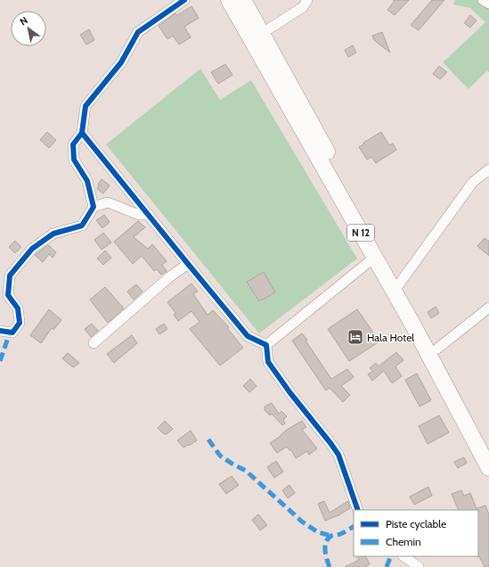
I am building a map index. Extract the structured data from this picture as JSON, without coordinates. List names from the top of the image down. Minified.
{"streets":{"main road":["N 12"]},"places":{"hotel":["Hala Hotel"]},"legend":["Piste cyclable","Chemin"],"north":"top left"}
